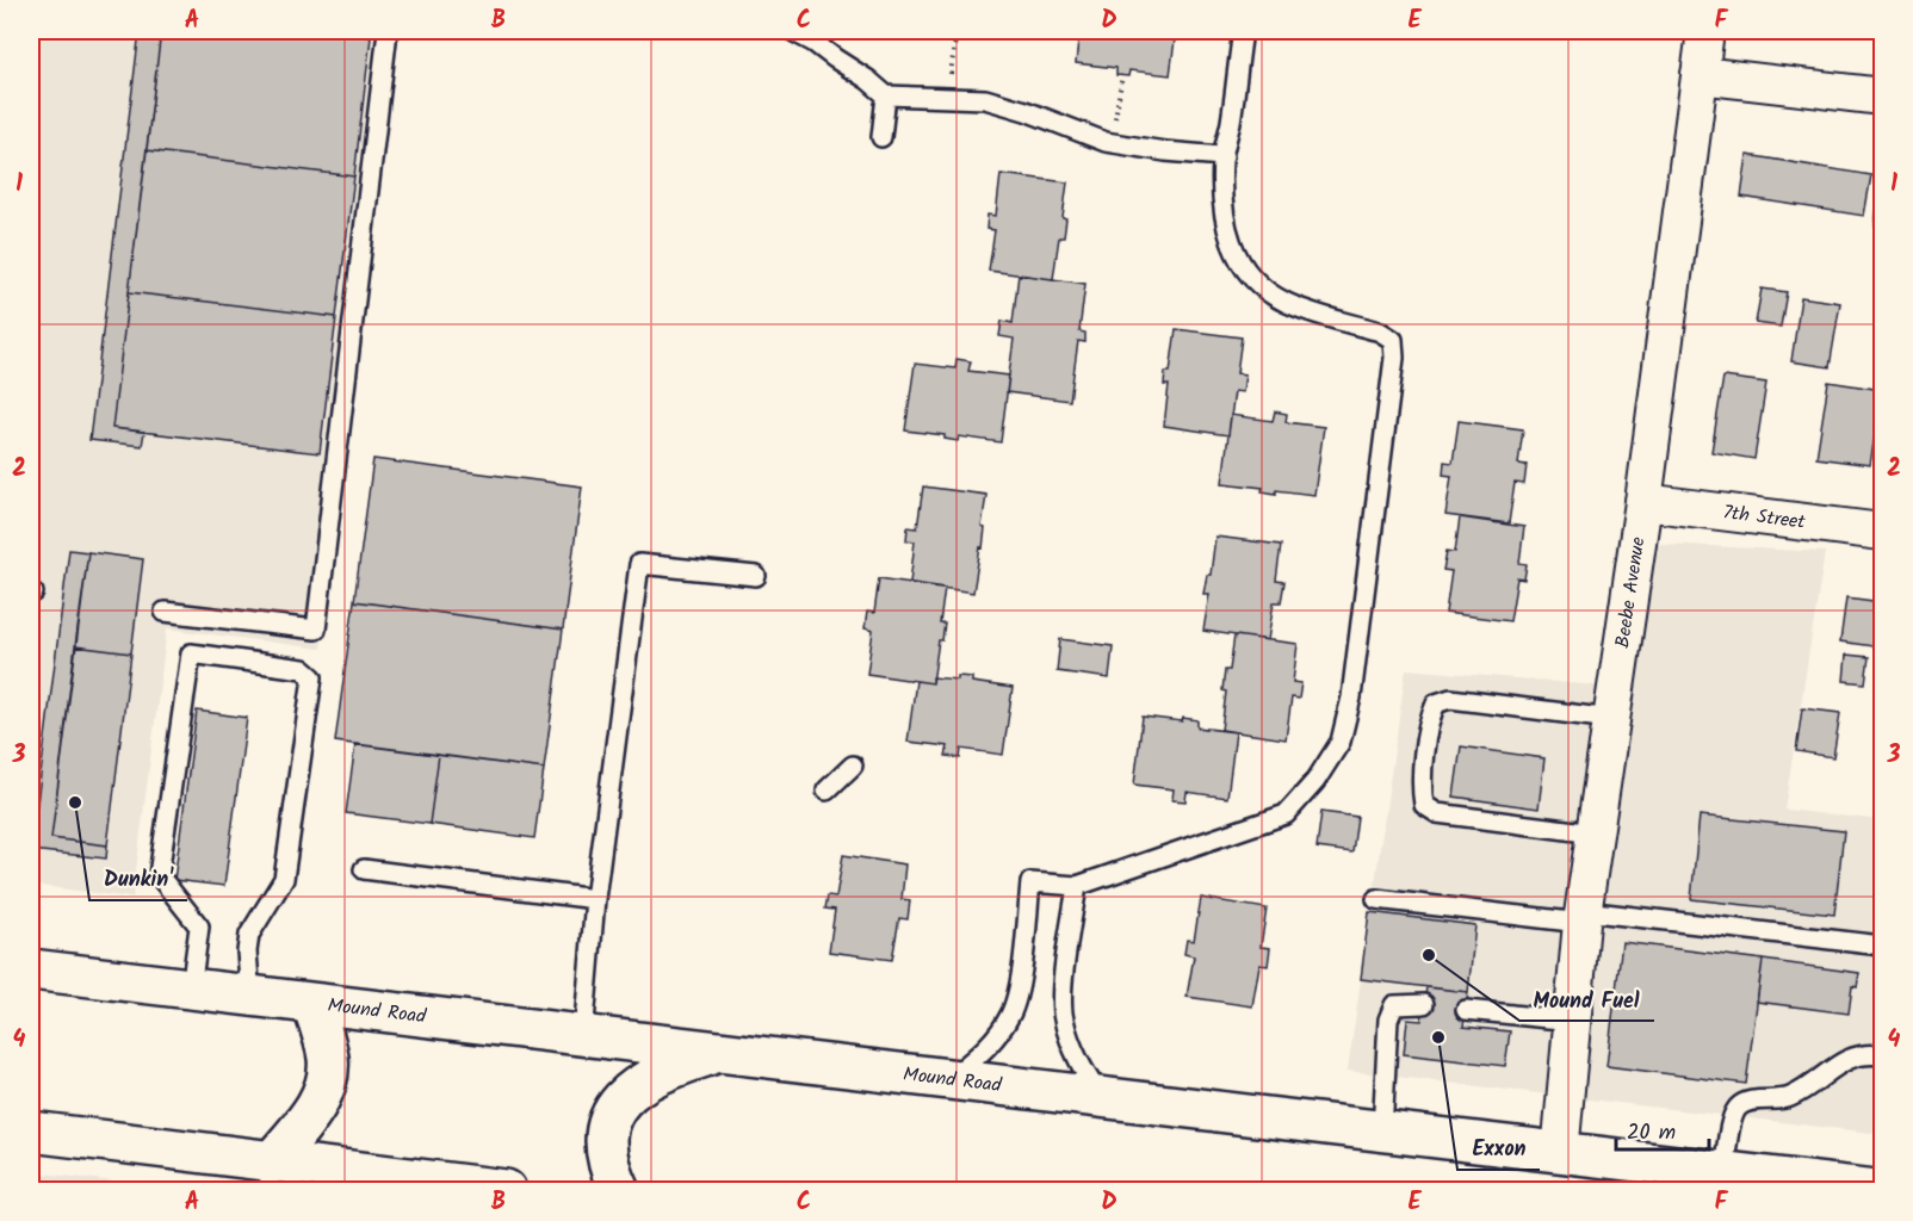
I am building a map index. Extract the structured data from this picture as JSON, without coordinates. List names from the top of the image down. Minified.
{"streets":{"main road":["Mound Road"],"street":["7th Street","Beebe Avenue"]},"crossings":[["7th Street","Beebe Avenue"],["Beebe Avenue","Mound Road"]],"places":["Dunkin'","Mound Fuel","Exxon"],"scale_bar":"20 m","grid":{"columns":["A","B","C","D","E","F"],"rows":["1","2","3","4"]}}
